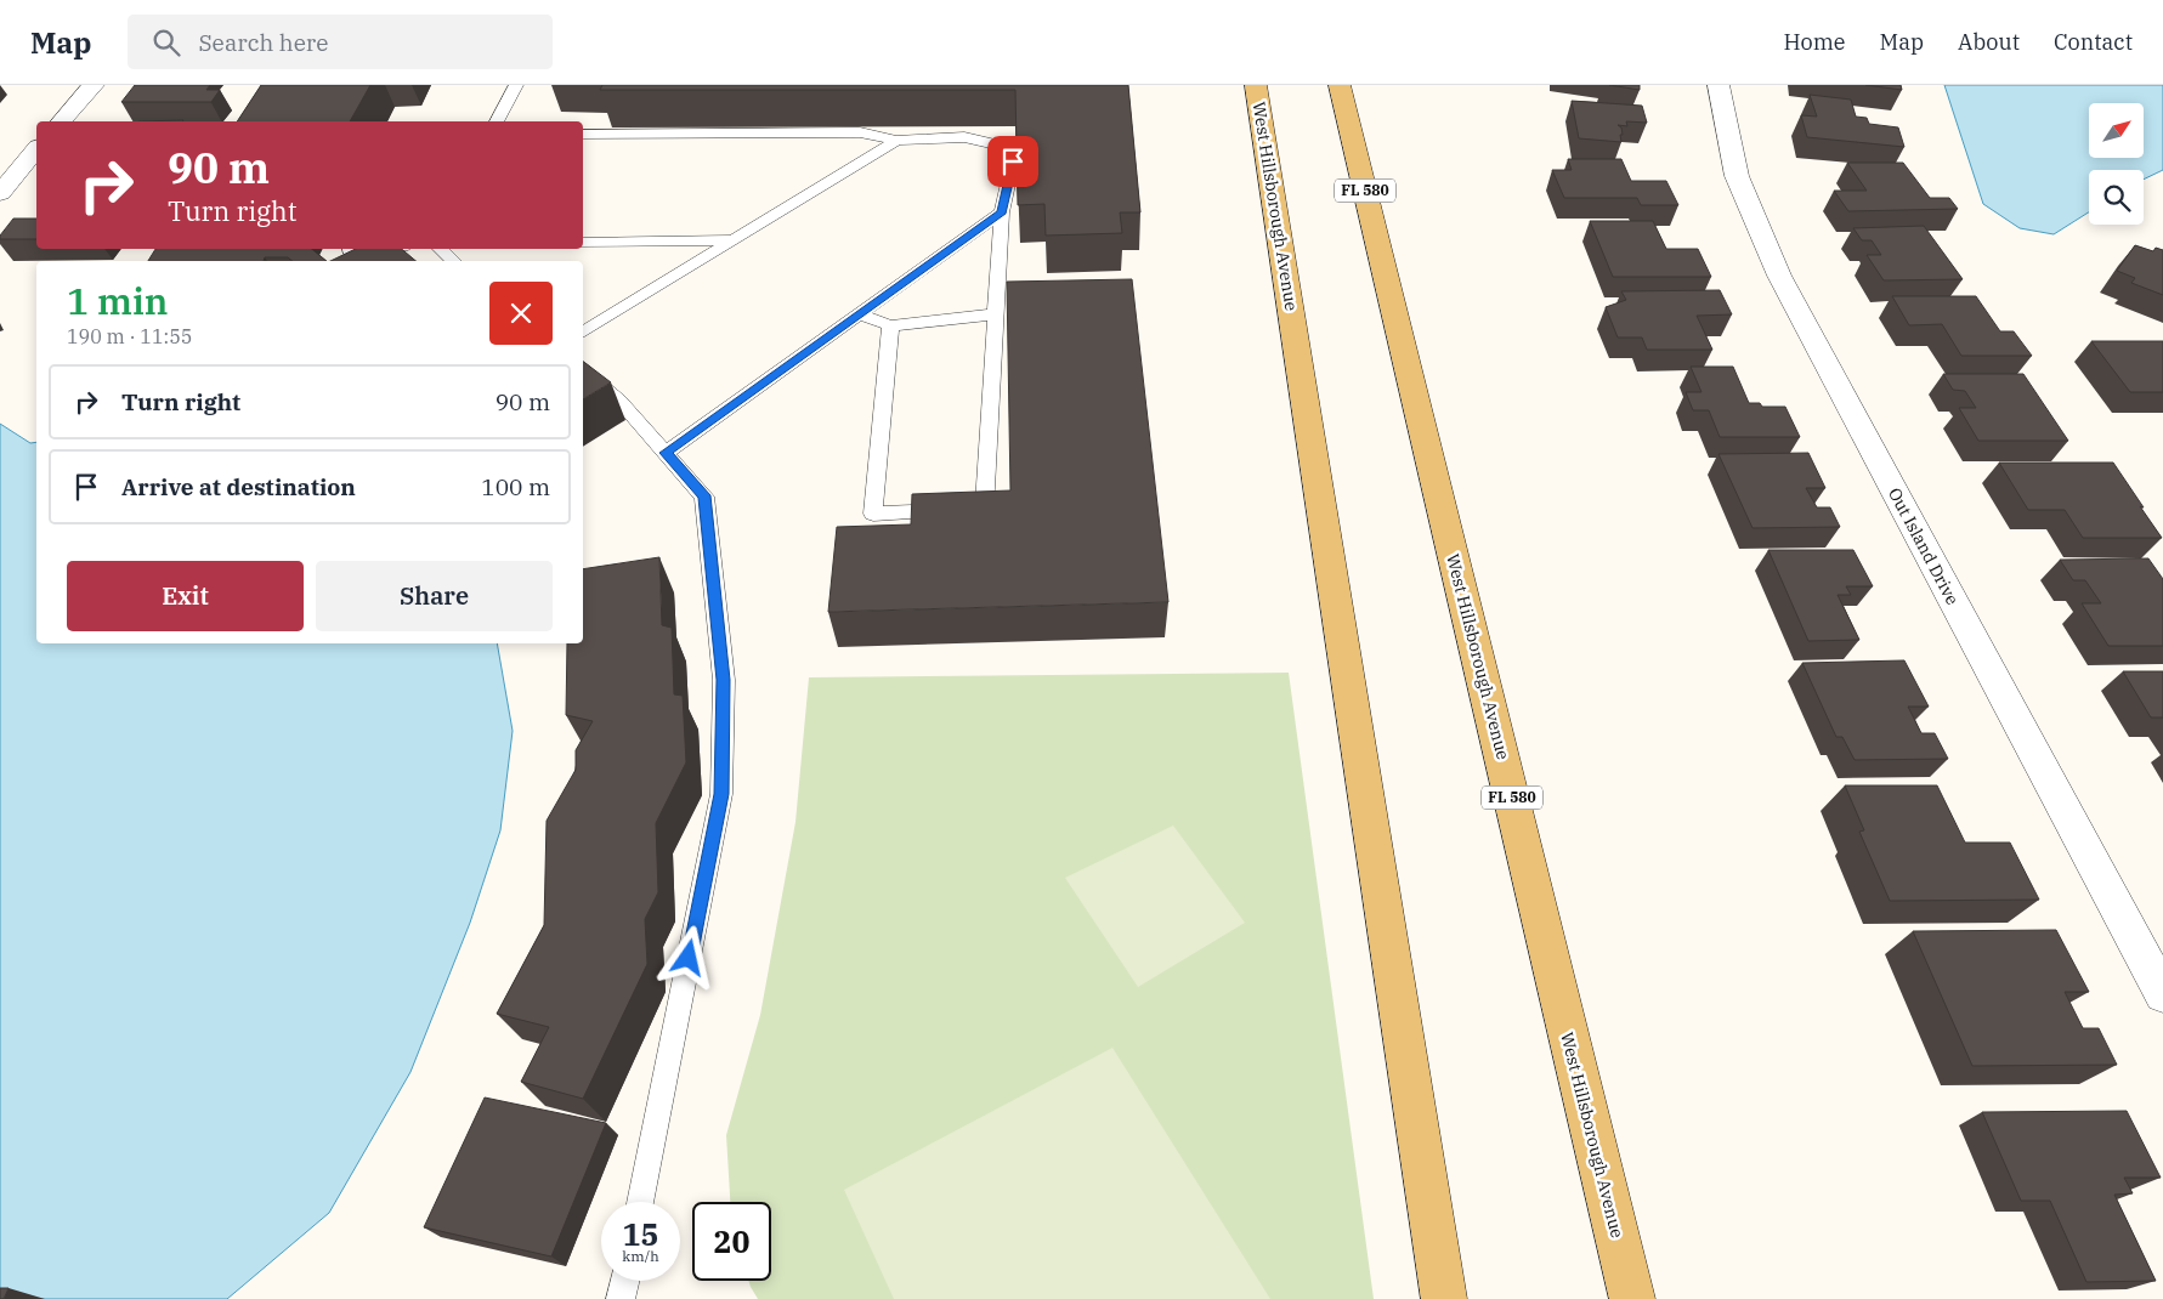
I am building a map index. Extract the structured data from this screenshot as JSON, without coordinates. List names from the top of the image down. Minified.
{"streets":{"main road":["FL 580","West Hillsborough Avenue"],"street":["Out Island Drive"]},"north":"top right","page":{"header":"Map","search":"Search here","nav":["Home","Map","About","Contact"],"turn":["90 m","Turn right"],"heading":["1 min","190 m · 11:55"],"list":[{"name":"Turn right","value":"90 m"},{"name":"Arrive at destination","value":"100 m"}],"buttons":["Exit","Share"],"speed":"15 km/h","limit":"20"}}
